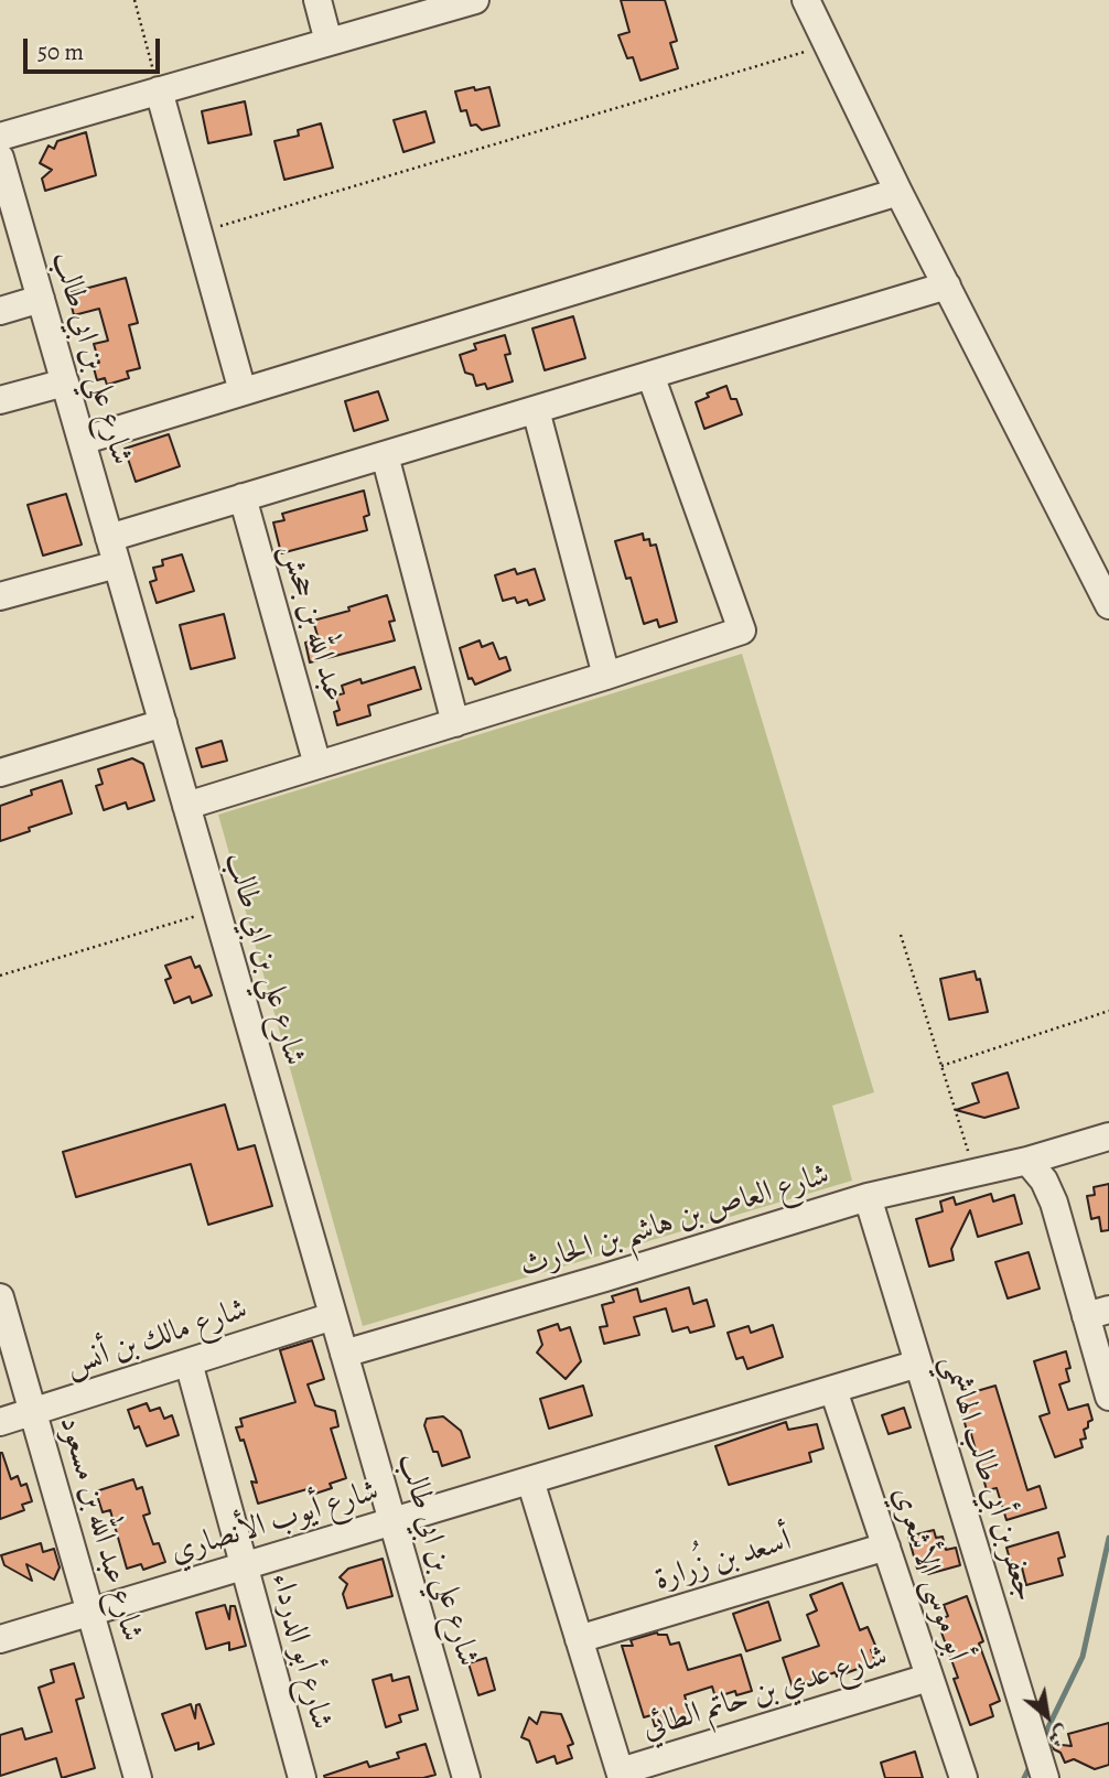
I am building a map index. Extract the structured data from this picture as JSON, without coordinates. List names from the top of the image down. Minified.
{"streets":{"street":["شارع علي بن ابي طالب","عبد الله بن جحش","شارع العاص بن هاشم بن الحارث","شارع مالك بن أنس","جعفر بن أبي طالب الهاشمي","شارع أيوب الأنصاري","شارع عبد الله بن مسعود","أسعد بن زُرارة","أبو موسى الأشعري","شارع أبو الدرداء","شارع عدي بن حاتم الطائي"]},"crossings":[["شارع علي بن ابي طالب","شارع العاص بن هاشم بن الحارث"],["شارع علي بن ابي طالب","شارع مالك بن أنس"],["شارع علي بن ابي طالب","شارع أيوب الأنصاري"],["شارع العاص بن هاشم بن الحارث","جعفر بن أبي طالب الهاشمي"],["شارع مالك بن أنس","شارع عبد الله بن مسعود"],["شارع مالك بن أنس","شارع أبو الدرداء"],["جعفر بن أبي طالب الهاشمي","شارع أيوب الأنصاري"],["شارع أيوب الأنصاري","شارع عبد الله بن مسعود"],["شارع أيوب الأنصاري","أبو موسى الأشعري"],["شارع أيوب الأنصاري","شارع أبو الدرداء"],["أسعد بن زُرارة","أبو موسى الأشعري"],["أبو موسى الأشعري","شارع عدي بن حاتم الطائي"]],"scale_bar":"50 m","north":"bottom right"}
